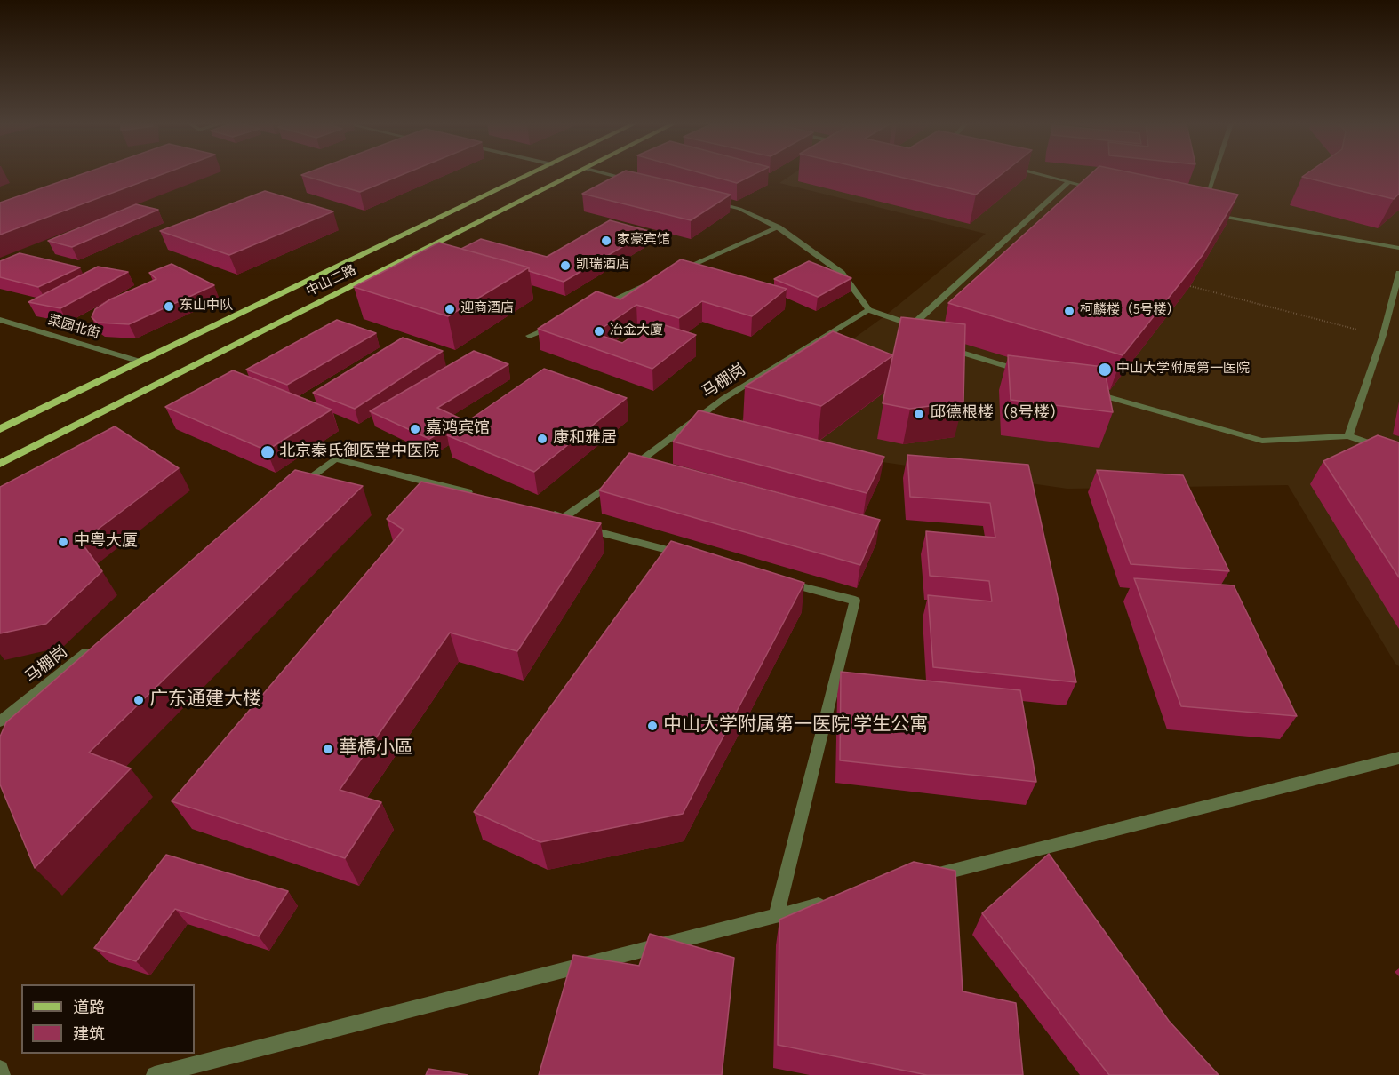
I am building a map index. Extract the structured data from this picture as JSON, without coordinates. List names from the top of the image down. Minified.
{"streets":{"main road":["中山二路"],"street":["菜园北街","马棚岗"]},"crossings":[["中山二路","菜园北街"]],"places":["家豪宾馆","凯瑞酒店","东山中队","迎商酒店","柯麟楼（5号楼）","冶金大廈","中山大学附属第一医院","邱德根楼（8号楼）","嘉鸿宾馆","康和雅居","北京秦氏御医堂中医院","中粤大厦","广东通建大楼","中山大学附属第一医院 学生公寓","華橋小區"],"legend":["道路","建筑"]}
